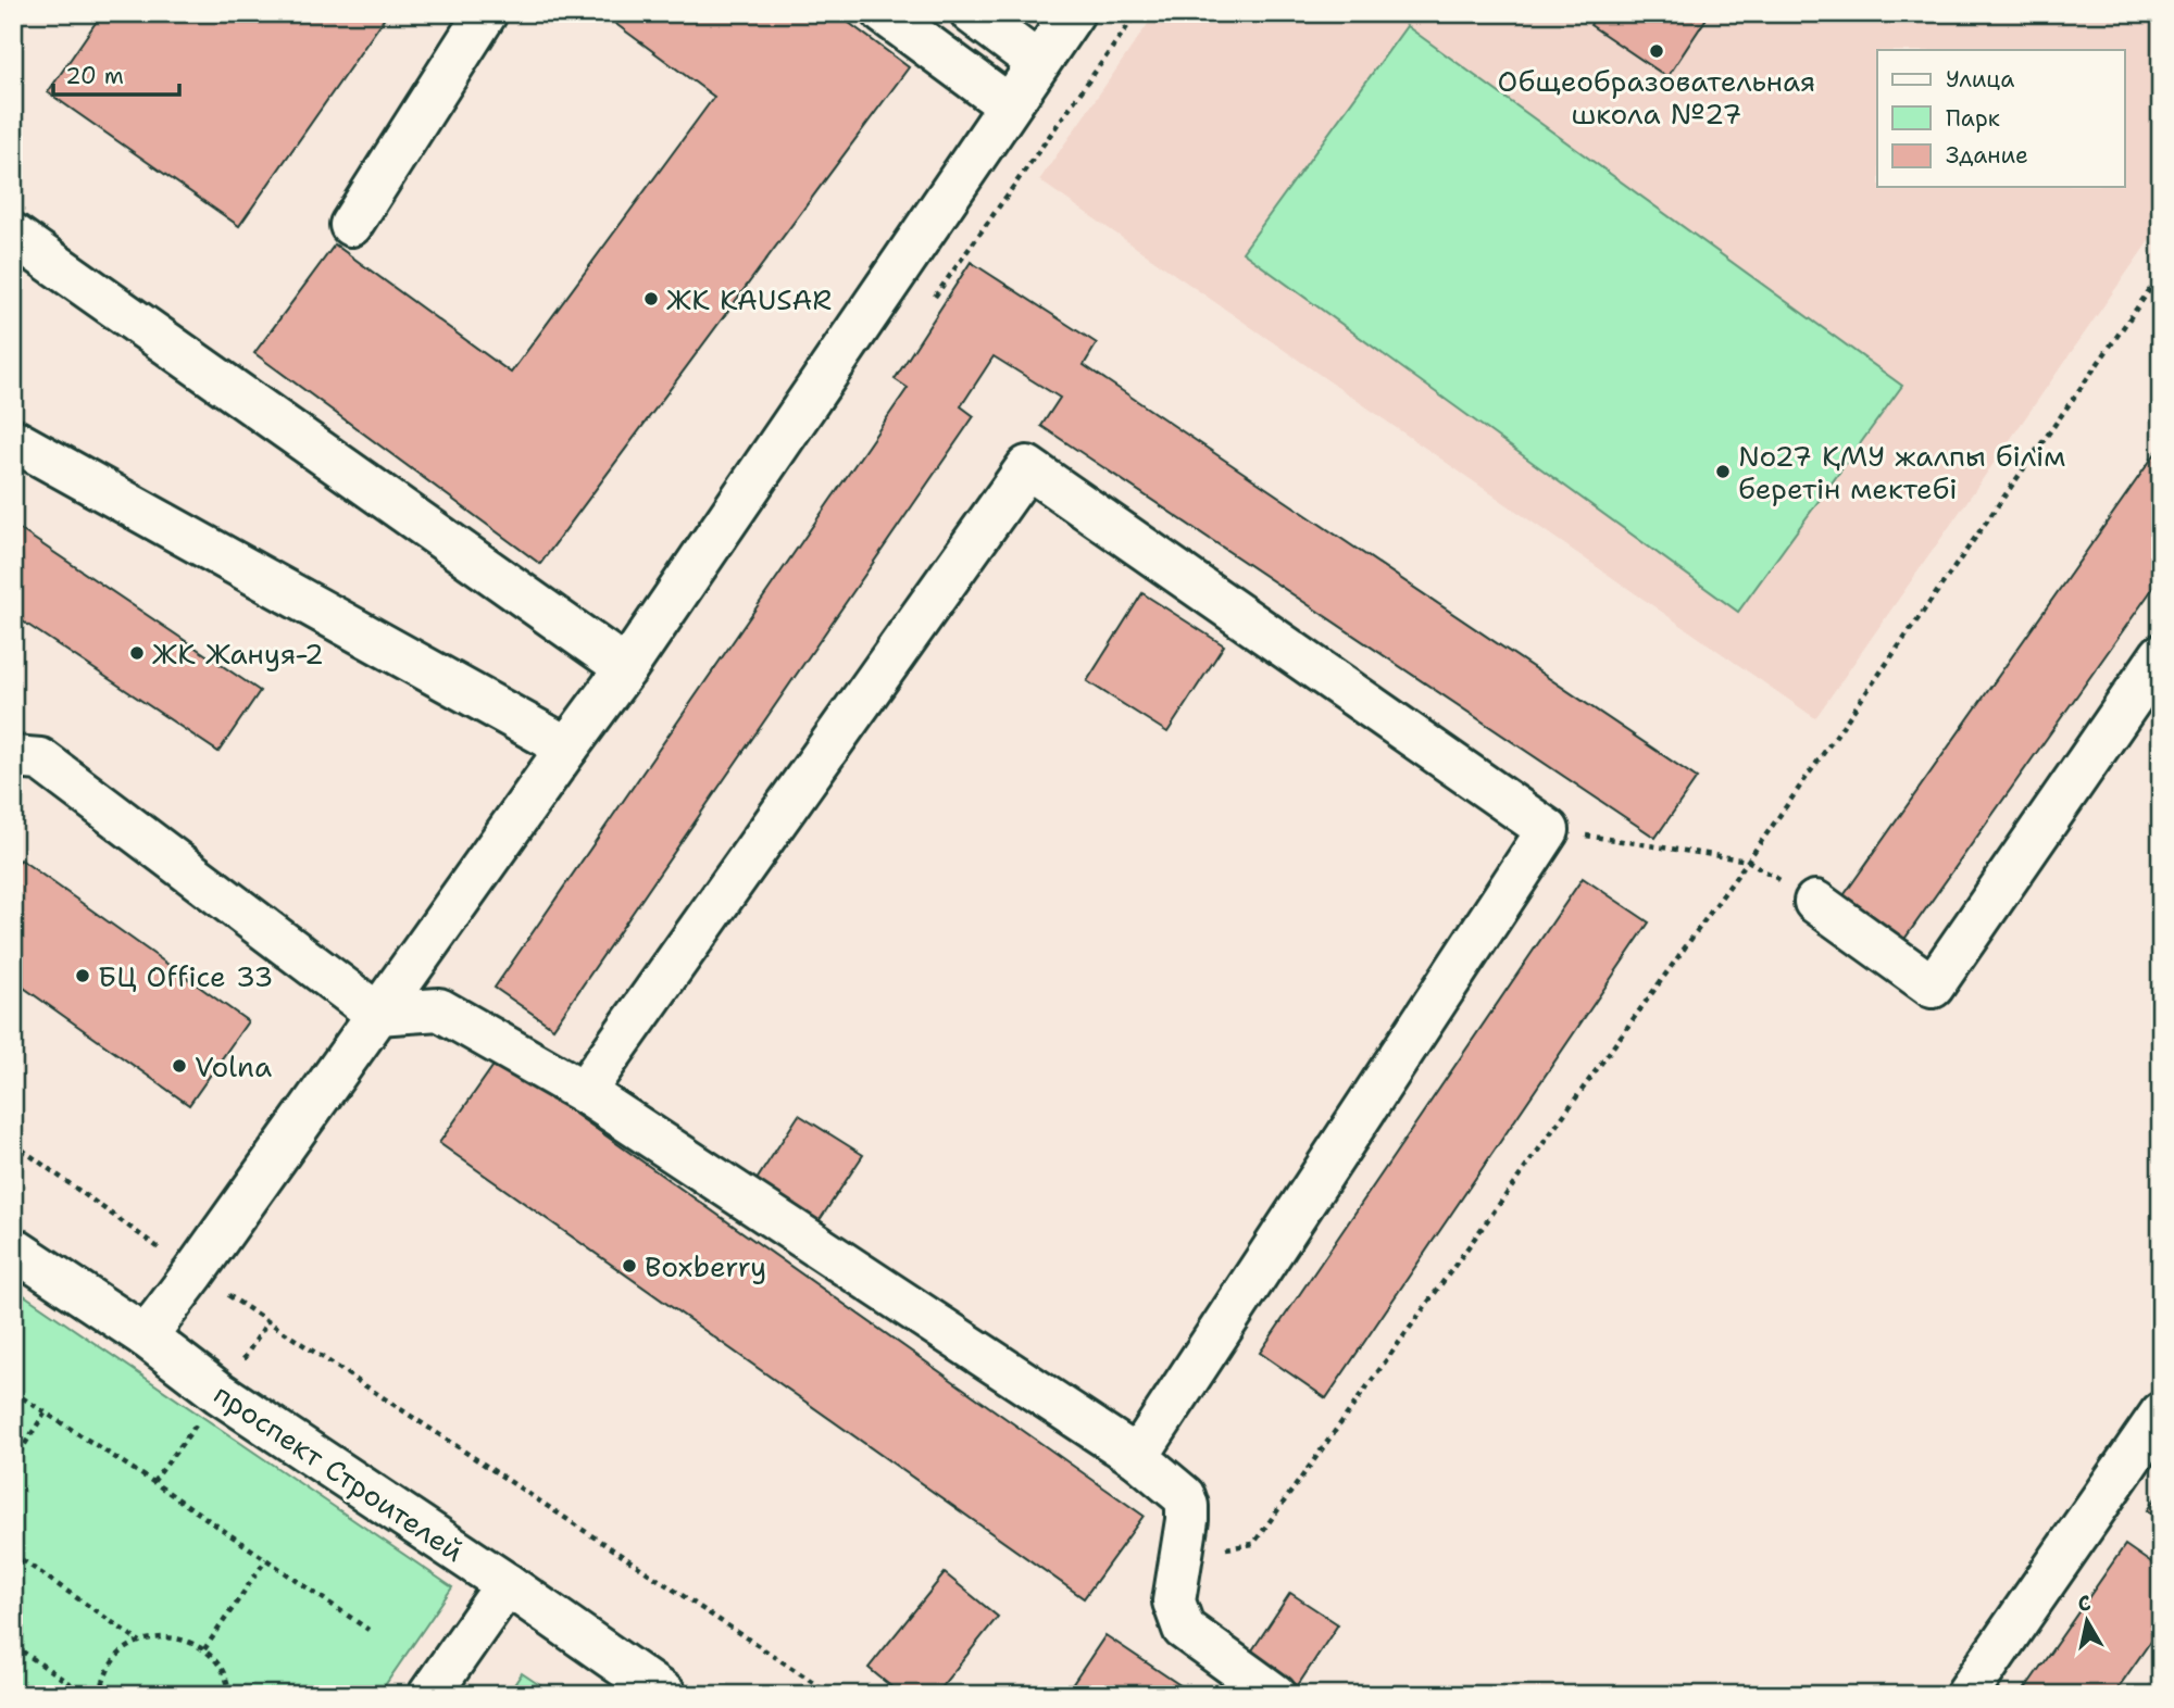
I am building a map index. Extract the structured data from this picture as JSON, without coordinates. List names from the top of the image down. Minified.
{"streets":{"street":["проспект Строителей"]},"places":["Общеобразовательная школа №27","ЖК KAUSAR","No27 ҚМУ жалпы білім беретін мектебі","ЖК Жануя-2","БЦ Office 33","Volna","Boxberry"],"legend":["Улица","Парк","Здание"],"scale_bar":"20 m","north":"top"}
